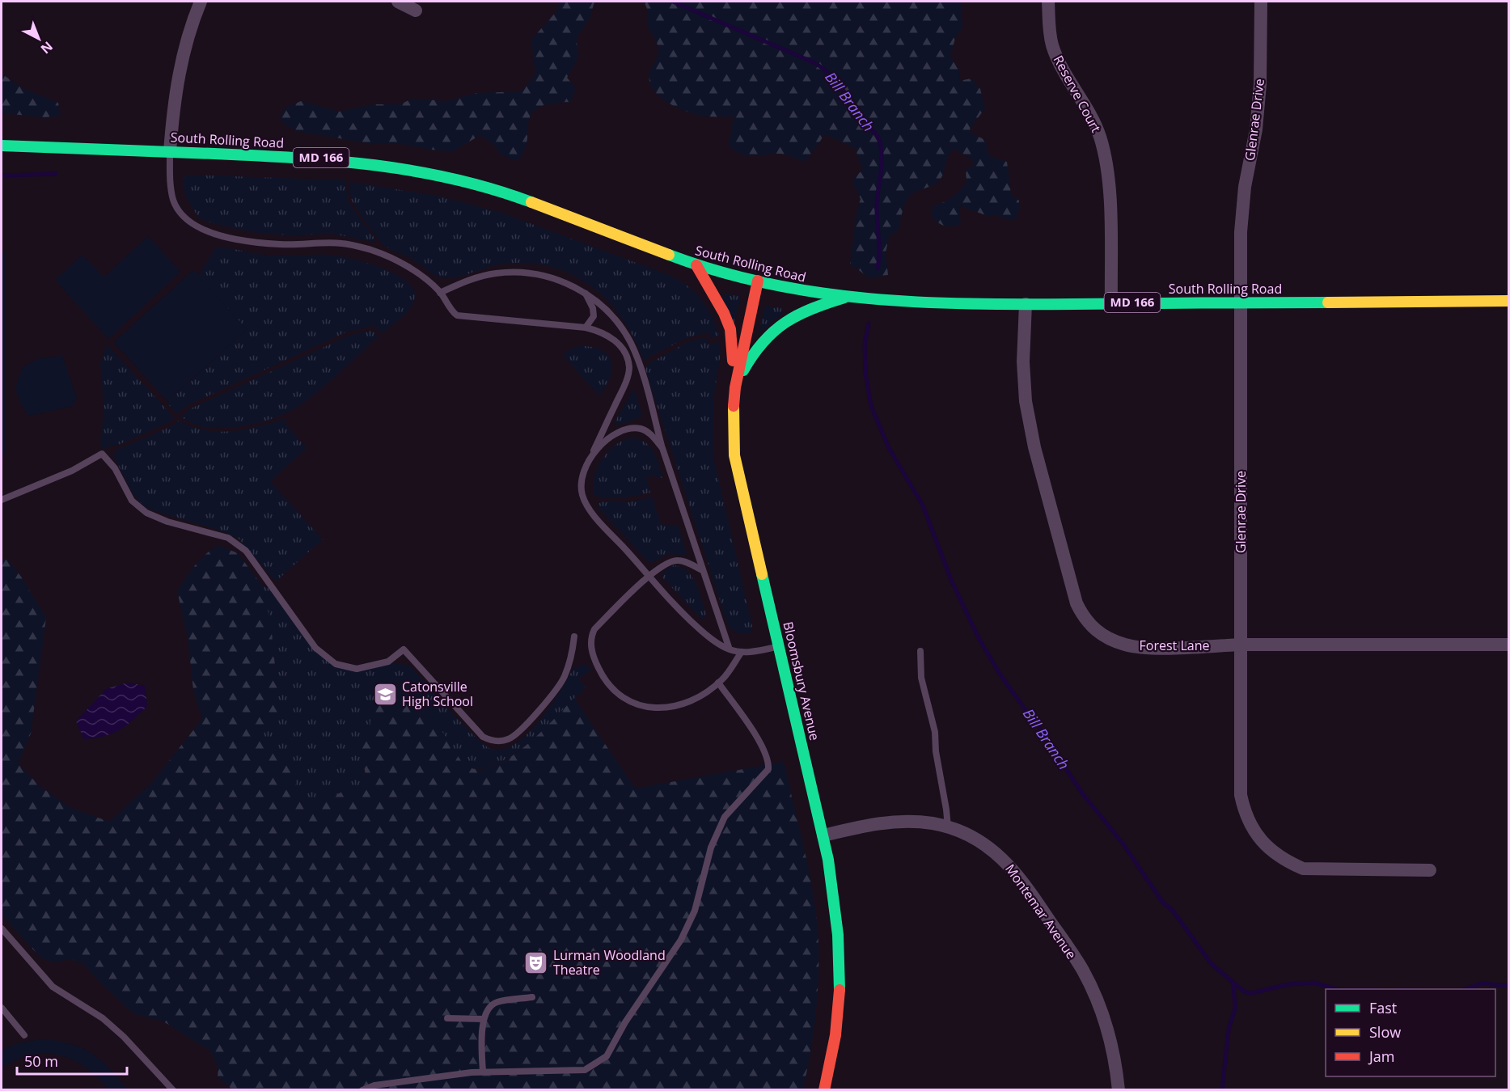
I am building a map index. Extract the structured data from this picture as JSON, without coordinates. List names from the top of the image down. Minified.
{"streets":{"main road":["South Rolling Road","MD 166","Bloomsbury Avenue"],"street":["Reserve Court","Glenrae Drive","Forest Lane","Montemar Avenue"]},"crossings":[["Reserve Court","South Rolling Road"],["Glenrae Drive","South Rolling Road"],["Glenrae Drive","Forest Lane"],["South Rolling Road","Forest Lane"],["South Rolling Road","Bloomsbury Avenue"],["Bloomsbury Avenue","Montemar Avenue"]],"water":["Bill Branch"],"places":{"school or university":["Catonsville High School"],"theatre":["Lurman Woodland Theatre"]},"legend":["Fast","Slow","Jam"],"scale_bar":"50 m","north":"bottom right"}
